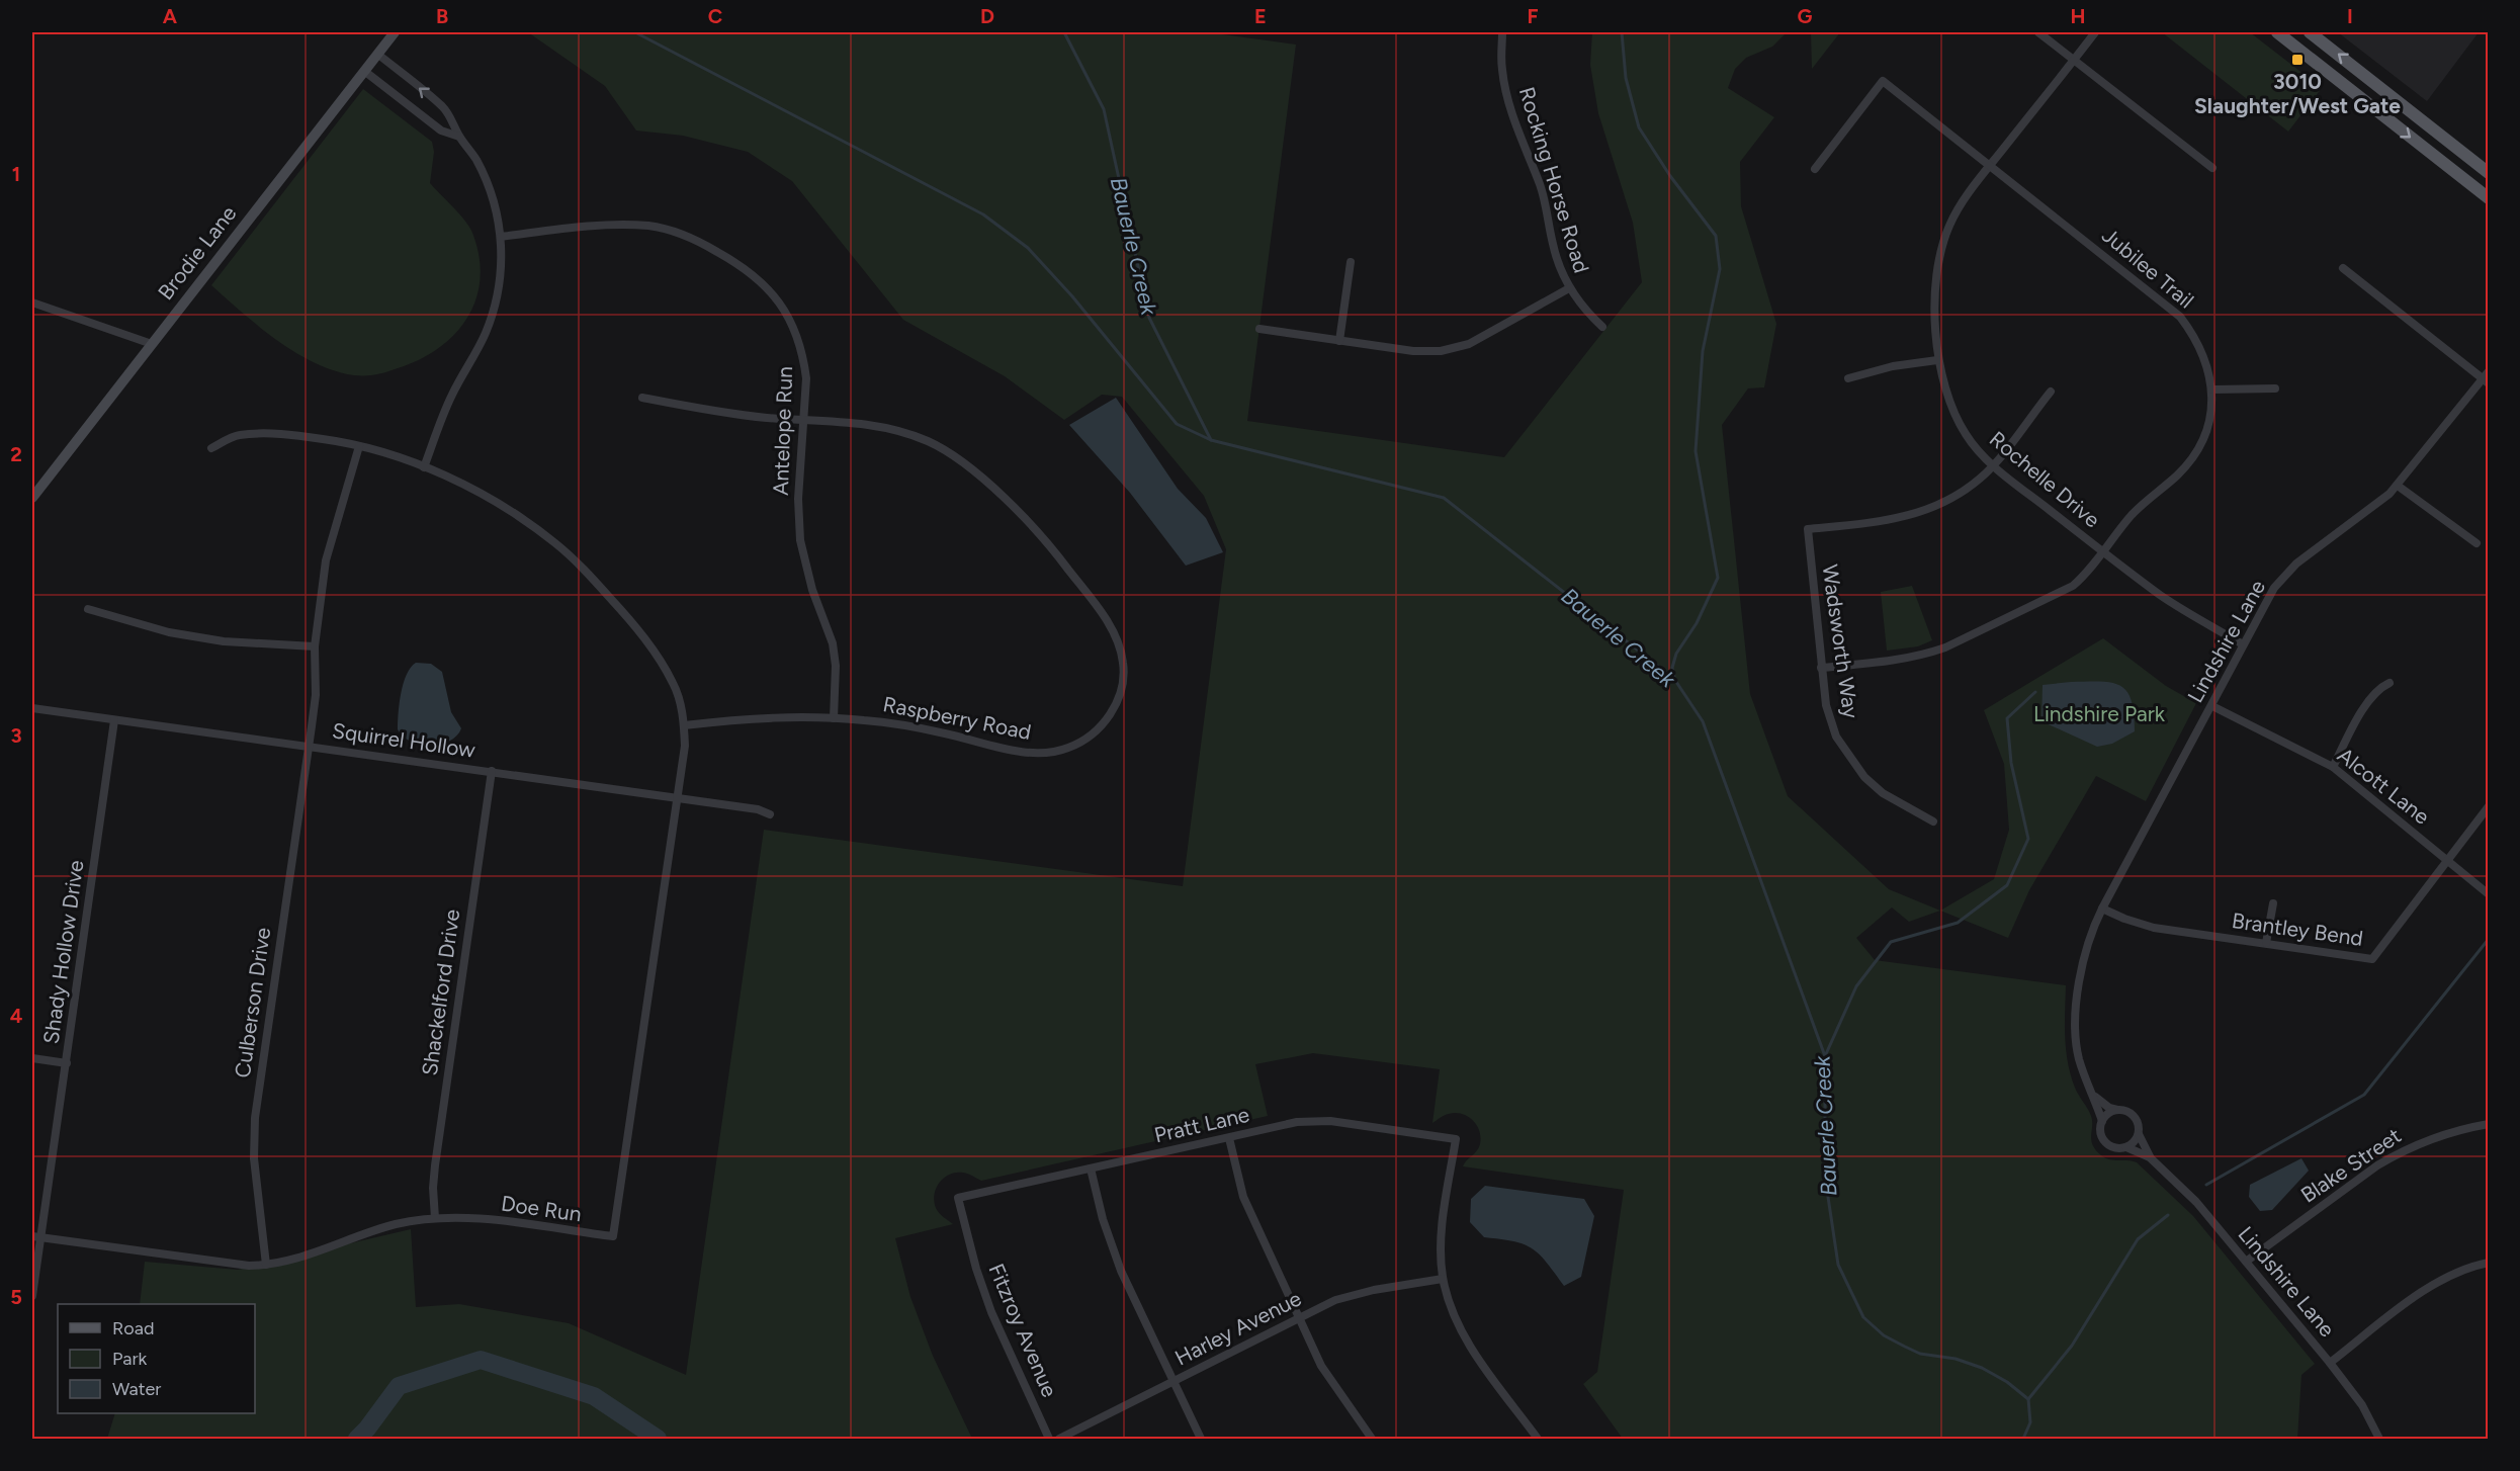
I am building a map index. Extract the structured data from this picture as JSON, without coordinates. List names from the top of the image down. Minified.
{"streets":{"main road":["Brodie Lane"],"street":["Rocking Horse Road","Jubilee Trail","Antelope Run","Rochelle Drive","Wadsworth Way","Lindshire Lane","Raspberry Road","Squirrel Hollow","Alcott Lane","Brantley Bend","Shady Hollow Drive","Shackelford Drive","Culberson Drive","Pratt Lane","Blake Street","Doe Run","Harley Avenue","Fitzroy Avenue"]},"crossings":[["Jubilee Trail","Rochelle Drive"],["Jubilee Trail","Wadsworth Way"],["Antelope Run","Raspberry Road"],["Rochelle Drive","Wadsworth Way"],["Rochelle Drive","Lindshire Lane"],["Lindshire Lane","Alcott Lane"],["Lindshire Lane","Brantley Bend"],["Lindshire Lane","Blake Street"],["Squirrel Hollow","Shady Hollow Drive"],["Squirrel Hollow","Shackelford Drive"],["Squirrel Hollow","Culberson Drive"],["Squirrel Hollow","Doe Run"],["Alcott Lane","Brantley Bend"],["Shady Hollow Drive","Doe Run"],["Shackelford Drive","Doe Run"],["Culberson Drive","Doe Run"],["Pratt Lane","Harley Avenue"],["Pratt Lane","Fitzroy Avenue"]],"water":["Bauerle Creek"],"parks":["Lindshire Park"],"places":{"transit":["3010 Slaughter/West Gate"]},"legend":["Road","Park","Water"],"grid":{"columns":["A","B","C","D","E","F","G","H","I"],"rows":["1","2","3","4","5"]}}
